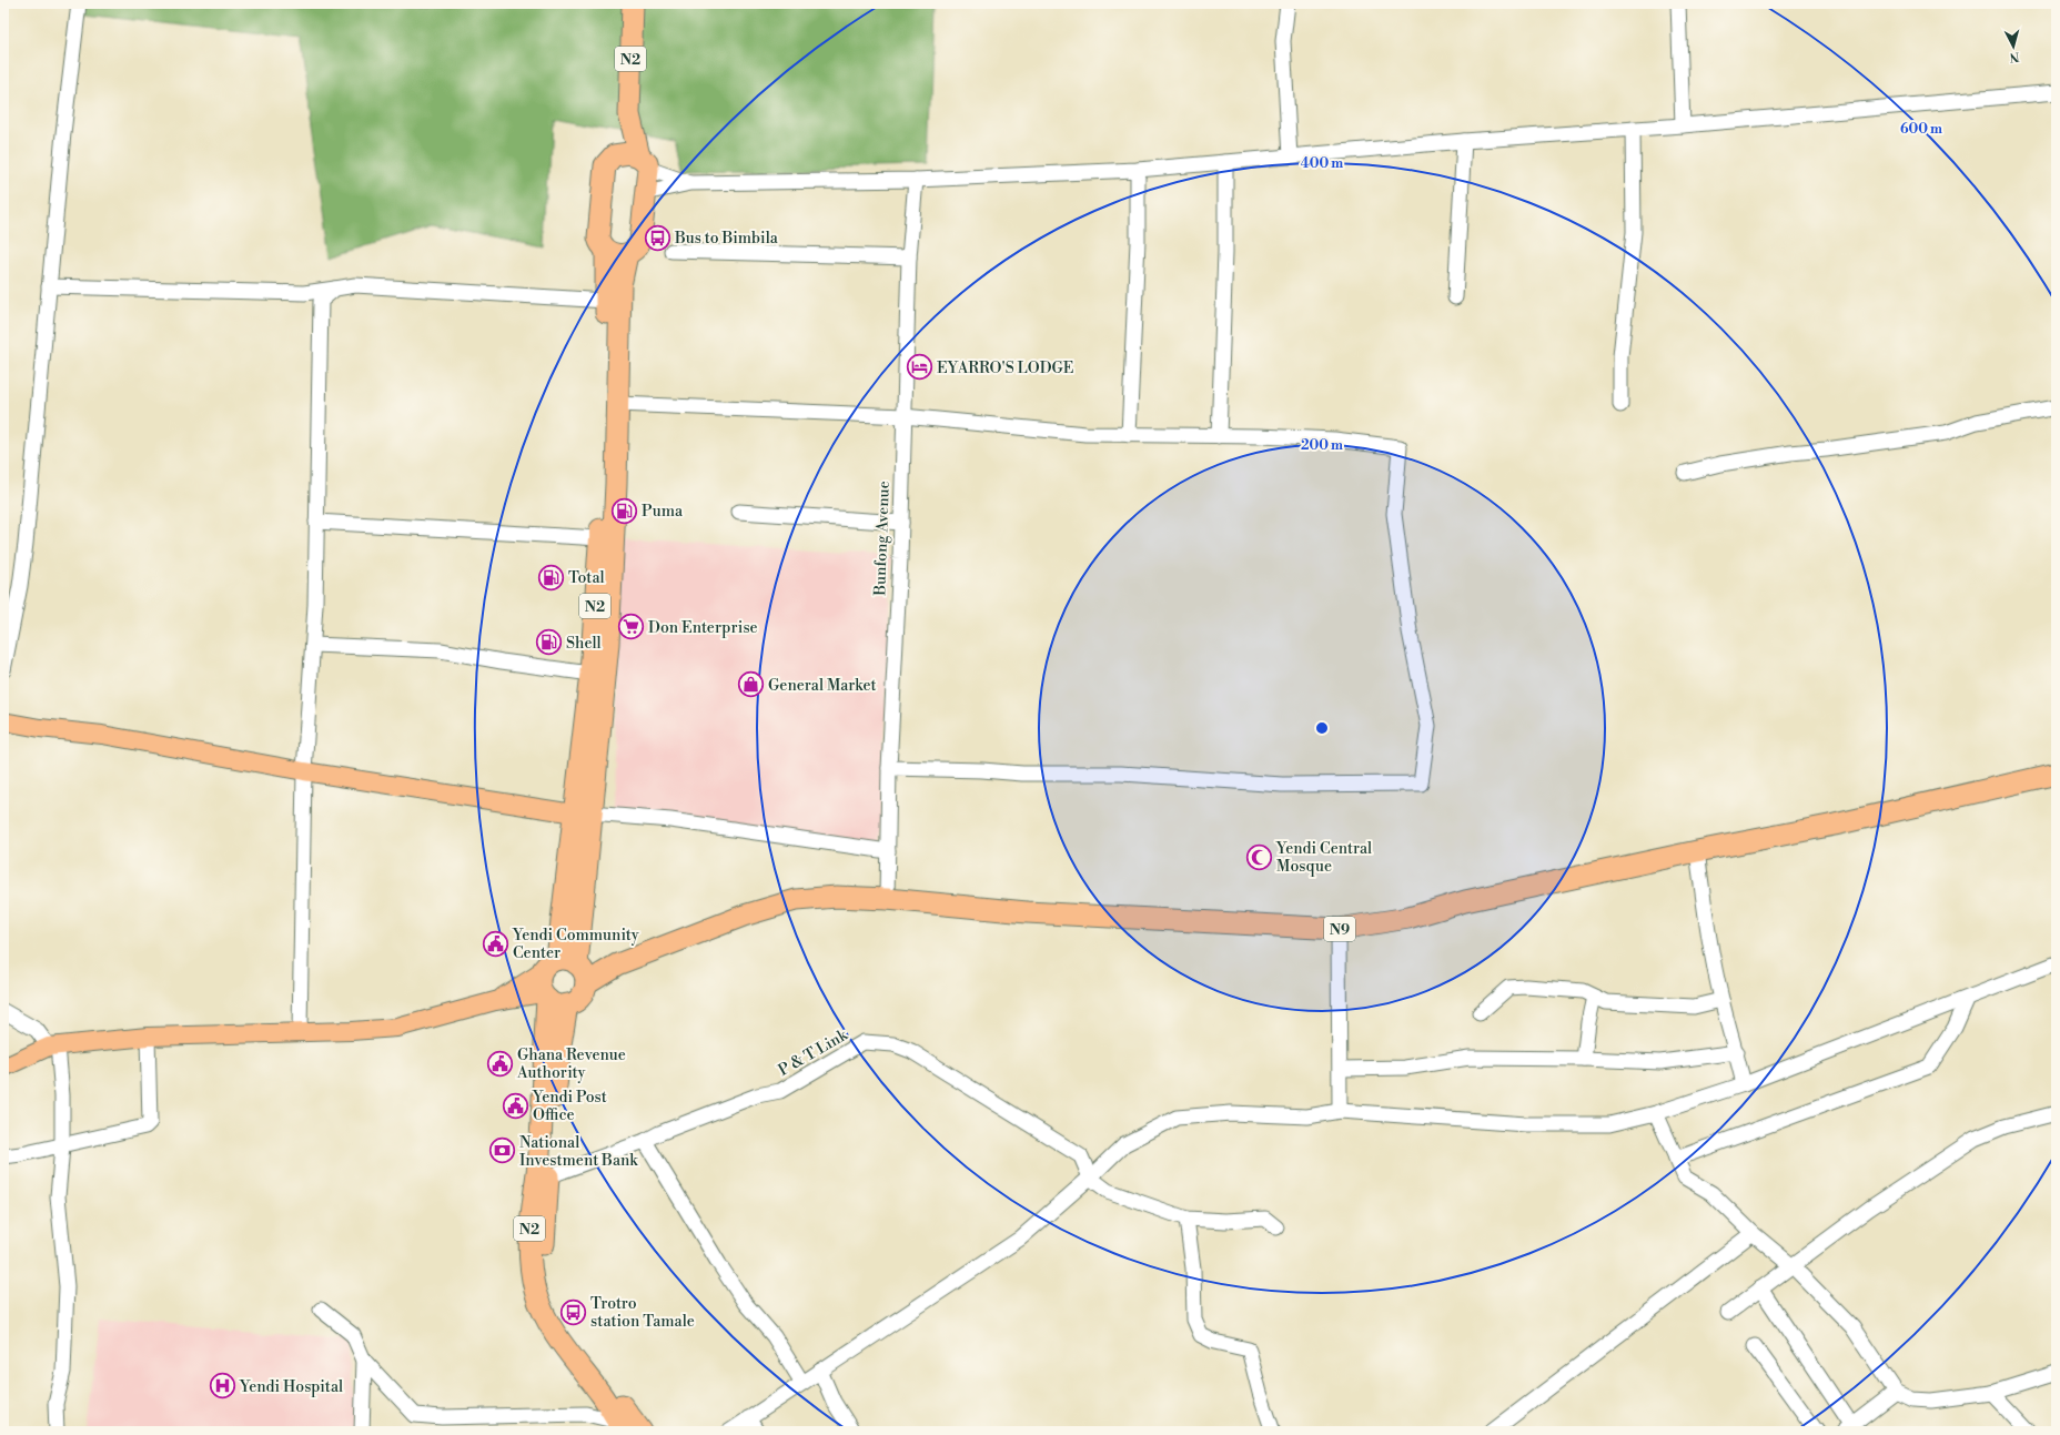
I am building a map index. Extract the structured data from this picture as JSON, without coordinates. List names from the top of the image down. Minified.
{"streets":{"highway":["N2","N9"],"street":["Bunfong Avenue","P & T Link"]},"crossings":[["N2","N9"],["N2","P & T Link"],["Bunfong Avenue","N9"]],"places":{"bus stop":["Bus to Bimbila","Trotro station Tamale"],"hotel":["EYARRO'S LODGE"],"fuel station":["Puma","Total","Shell"],"supermarket":["Don Enterprise"],"shop":["General Market"],"mosque":["Yendi Central Mosque"],"public building":["Yendi Community Center","Ghana Revenue Authority","Yendi Post Office"],"bank":["National Investment Bank"],"hospital":["Yendi Hospital"]},"north":"bottom","rings":["600 m","400 m","200 m"]}
